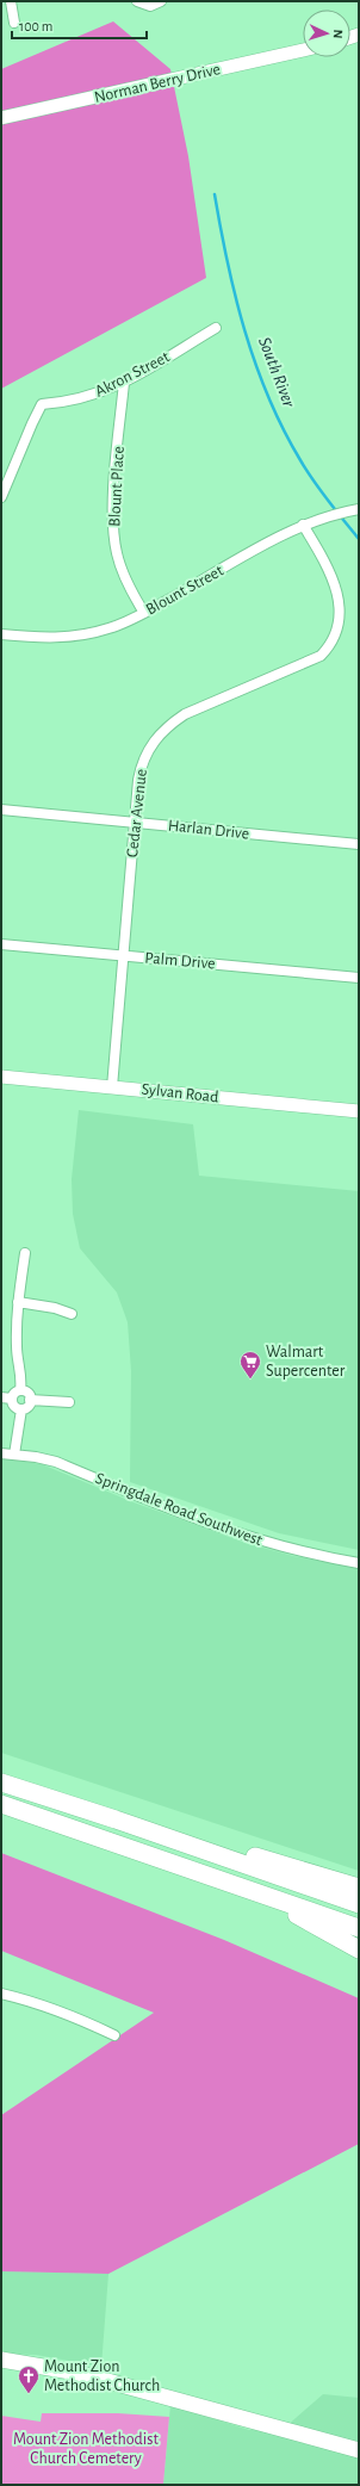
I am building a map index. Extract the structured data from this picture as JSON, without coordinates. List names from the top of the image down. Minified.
{"streets":{"main road":["Norman Berry Drive","Sylvan Road"],"street":["Akron Street","Blount Place","Blount Street","Cedar Avenue","Harlan Drive","Palm Drive","Springdale Road Southwest"]},"crossings":[["Akron Street","Blount Place"],["Blount Place","Blount Street"],["Blount Street","Cedar Avenue"],["Cedar Avenue","Harlan Drive"],["Cedar Avenue","Palm Drive"],["Cedar Avenue","Sylvan Road"]],"water":["South River"],"parks":["Mount Zion Methodist Church Cemetery"],"places":{"supermarket":["Walmart Supercenter"],"church":["Mount Zion Methodist Church"]},"scale_bar":"100 m","north":"right"}
